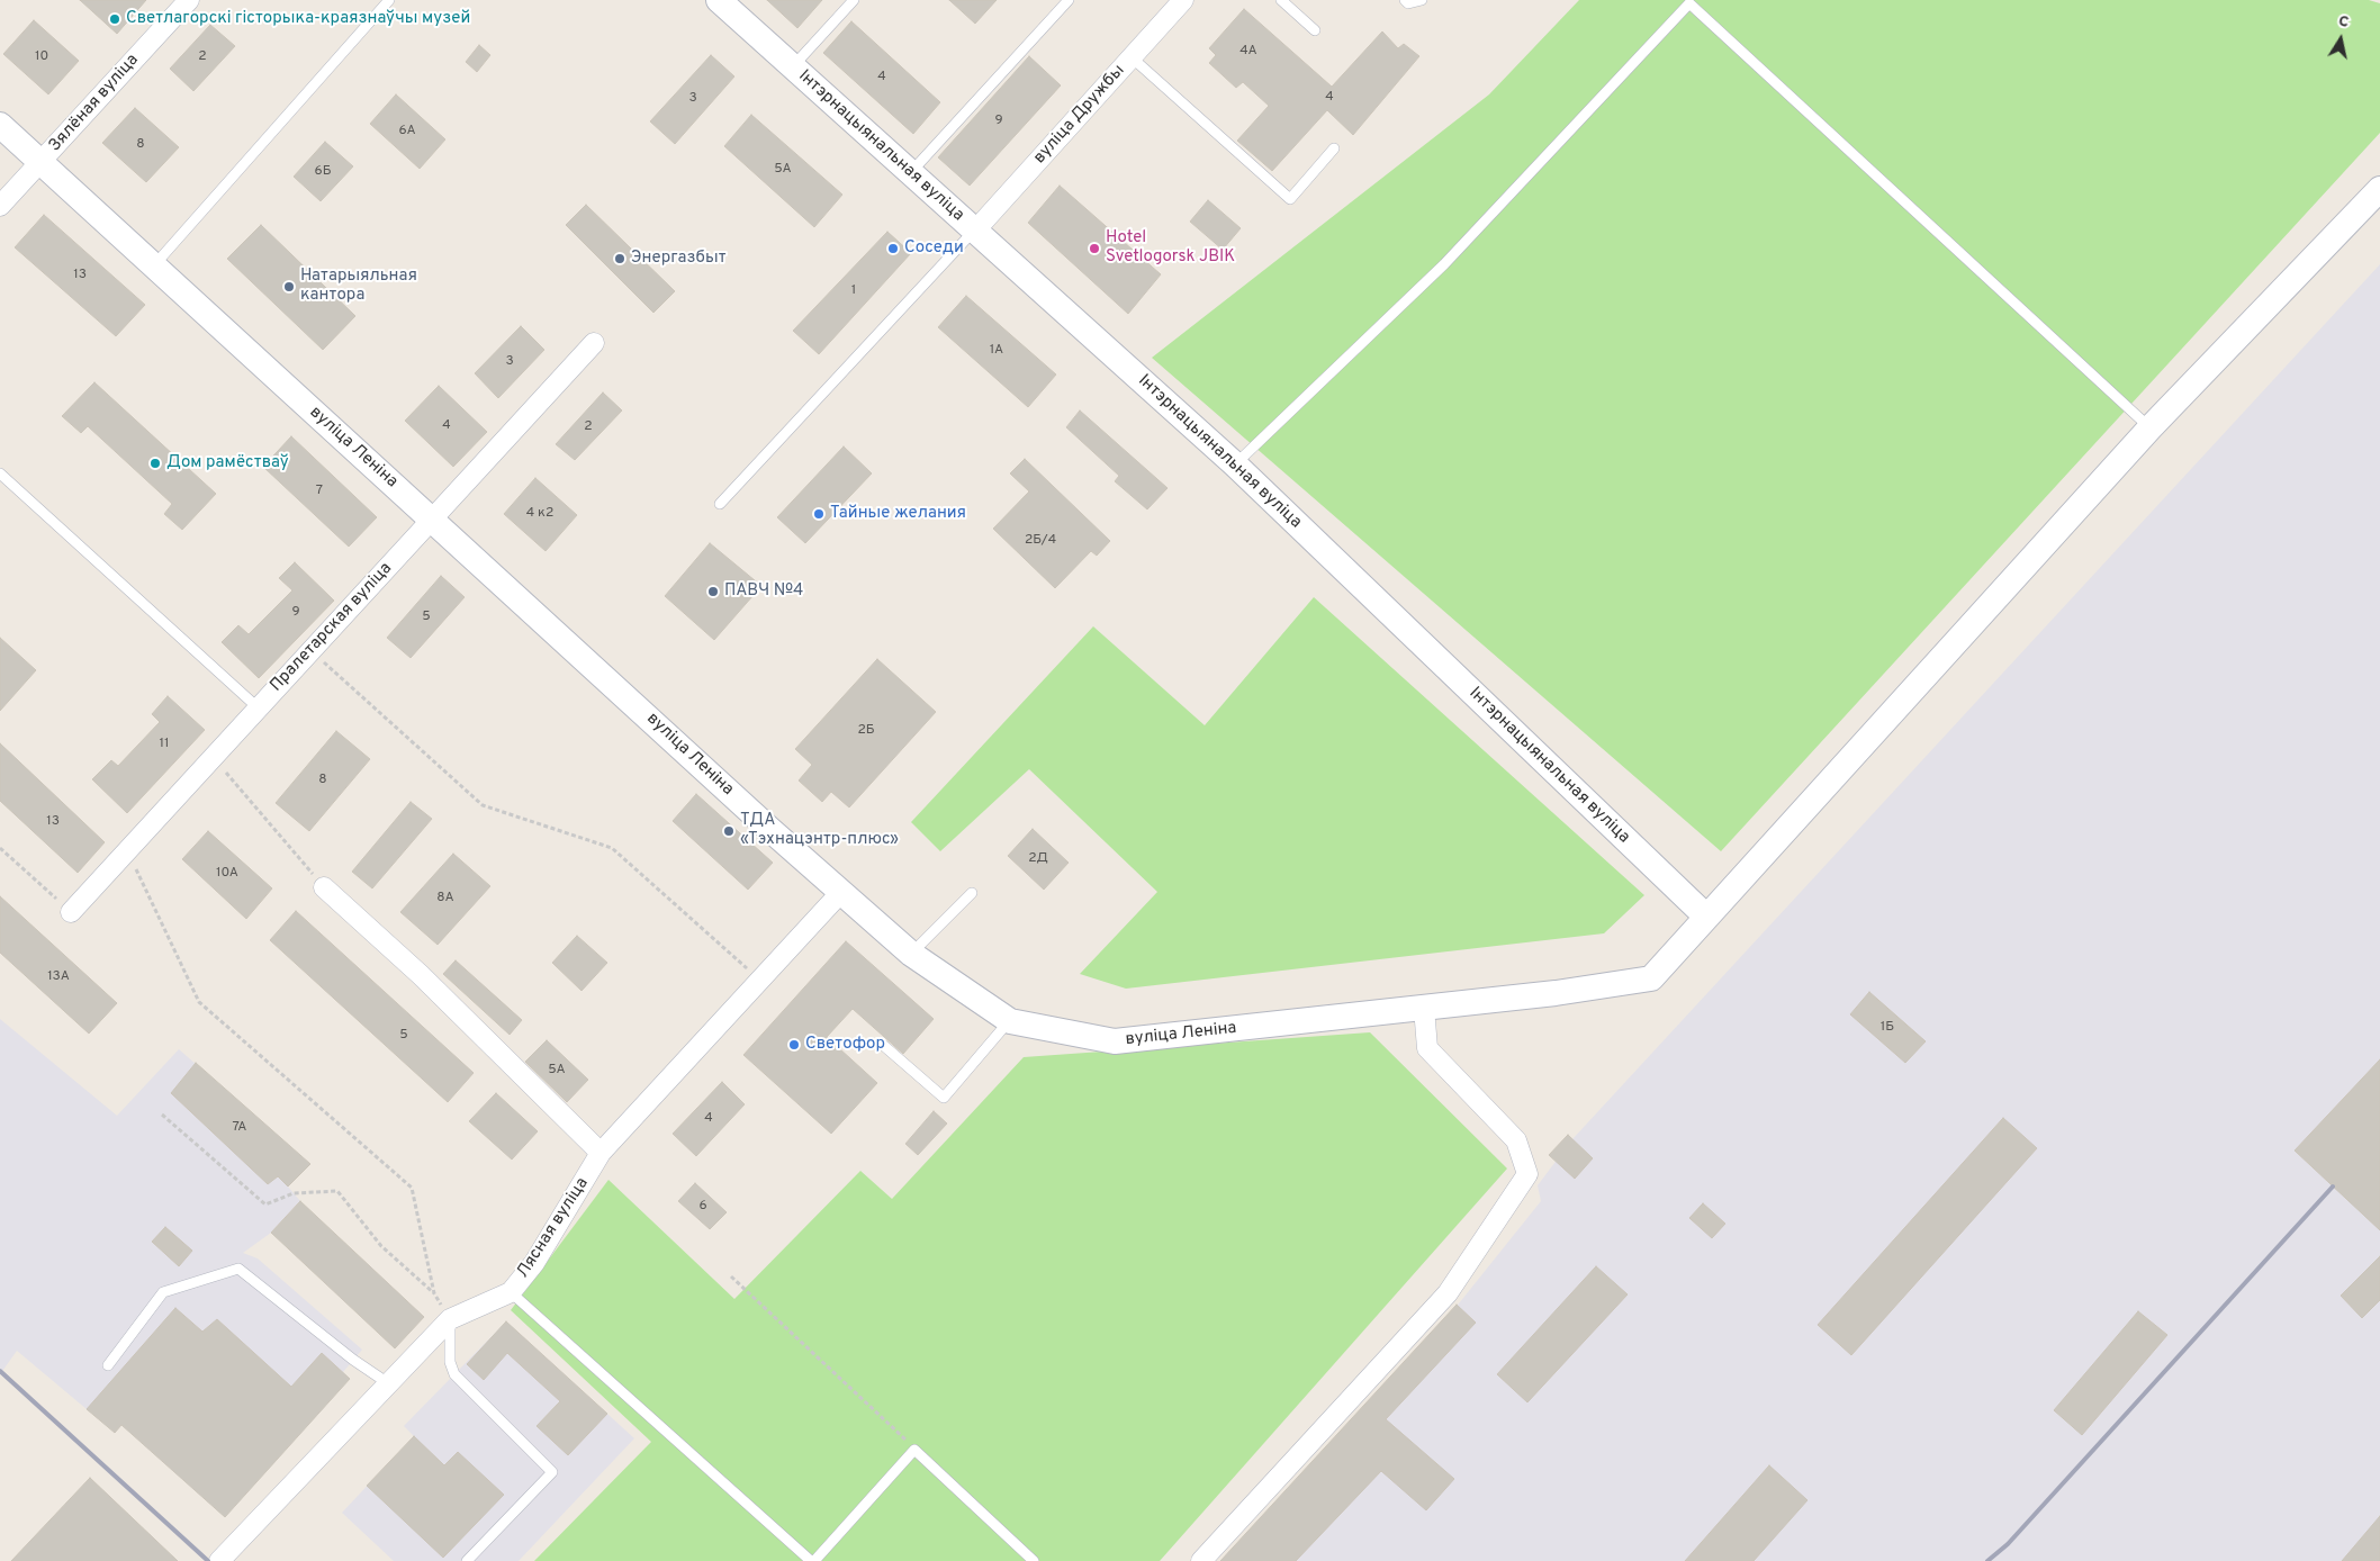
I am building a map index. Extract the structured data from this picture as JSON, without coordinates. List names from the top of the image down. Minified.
{"streets":{"street":["Зялёная вуліца","вуліца Дружбы","Інтэрнацыянальная вуліца","вуліца Леніна","Пралетарская вуліца","Лясная вуліца"]},"crossings":[["Зялёная вуліца","вуліца Леніна"],["вуліца Дружбы","Інтэрнацыянальная вуліца"],["Інтэрнацыянальная вуліца","вуліца Леніна"],["вуліца Леніна","Пралетарская вуліца"],["вуліца Леніна","Лясная вуліца"]],"places":["Светлагорскі гісторыка-краязнаўчы музей","Соседи","Hotel Svetlogorsk JBIK","Энергазбыт","Натарыяльная кантора","Дом рамёстваў","Тайные желания","ПАВЧ №4","ТДА «Тэхнацэнтр-плюс»","Светофор"],"house_numbers":["4А","10","2","4","4","3","9","6А","8","5А","6Б","13","1","1А","3","4","2","7","4 к2","2Б/4","9","5","2Б","11","8","13","2Д","10А","8А","13А","1Б","5","5А","4","7А","6"],"north":"top"}
